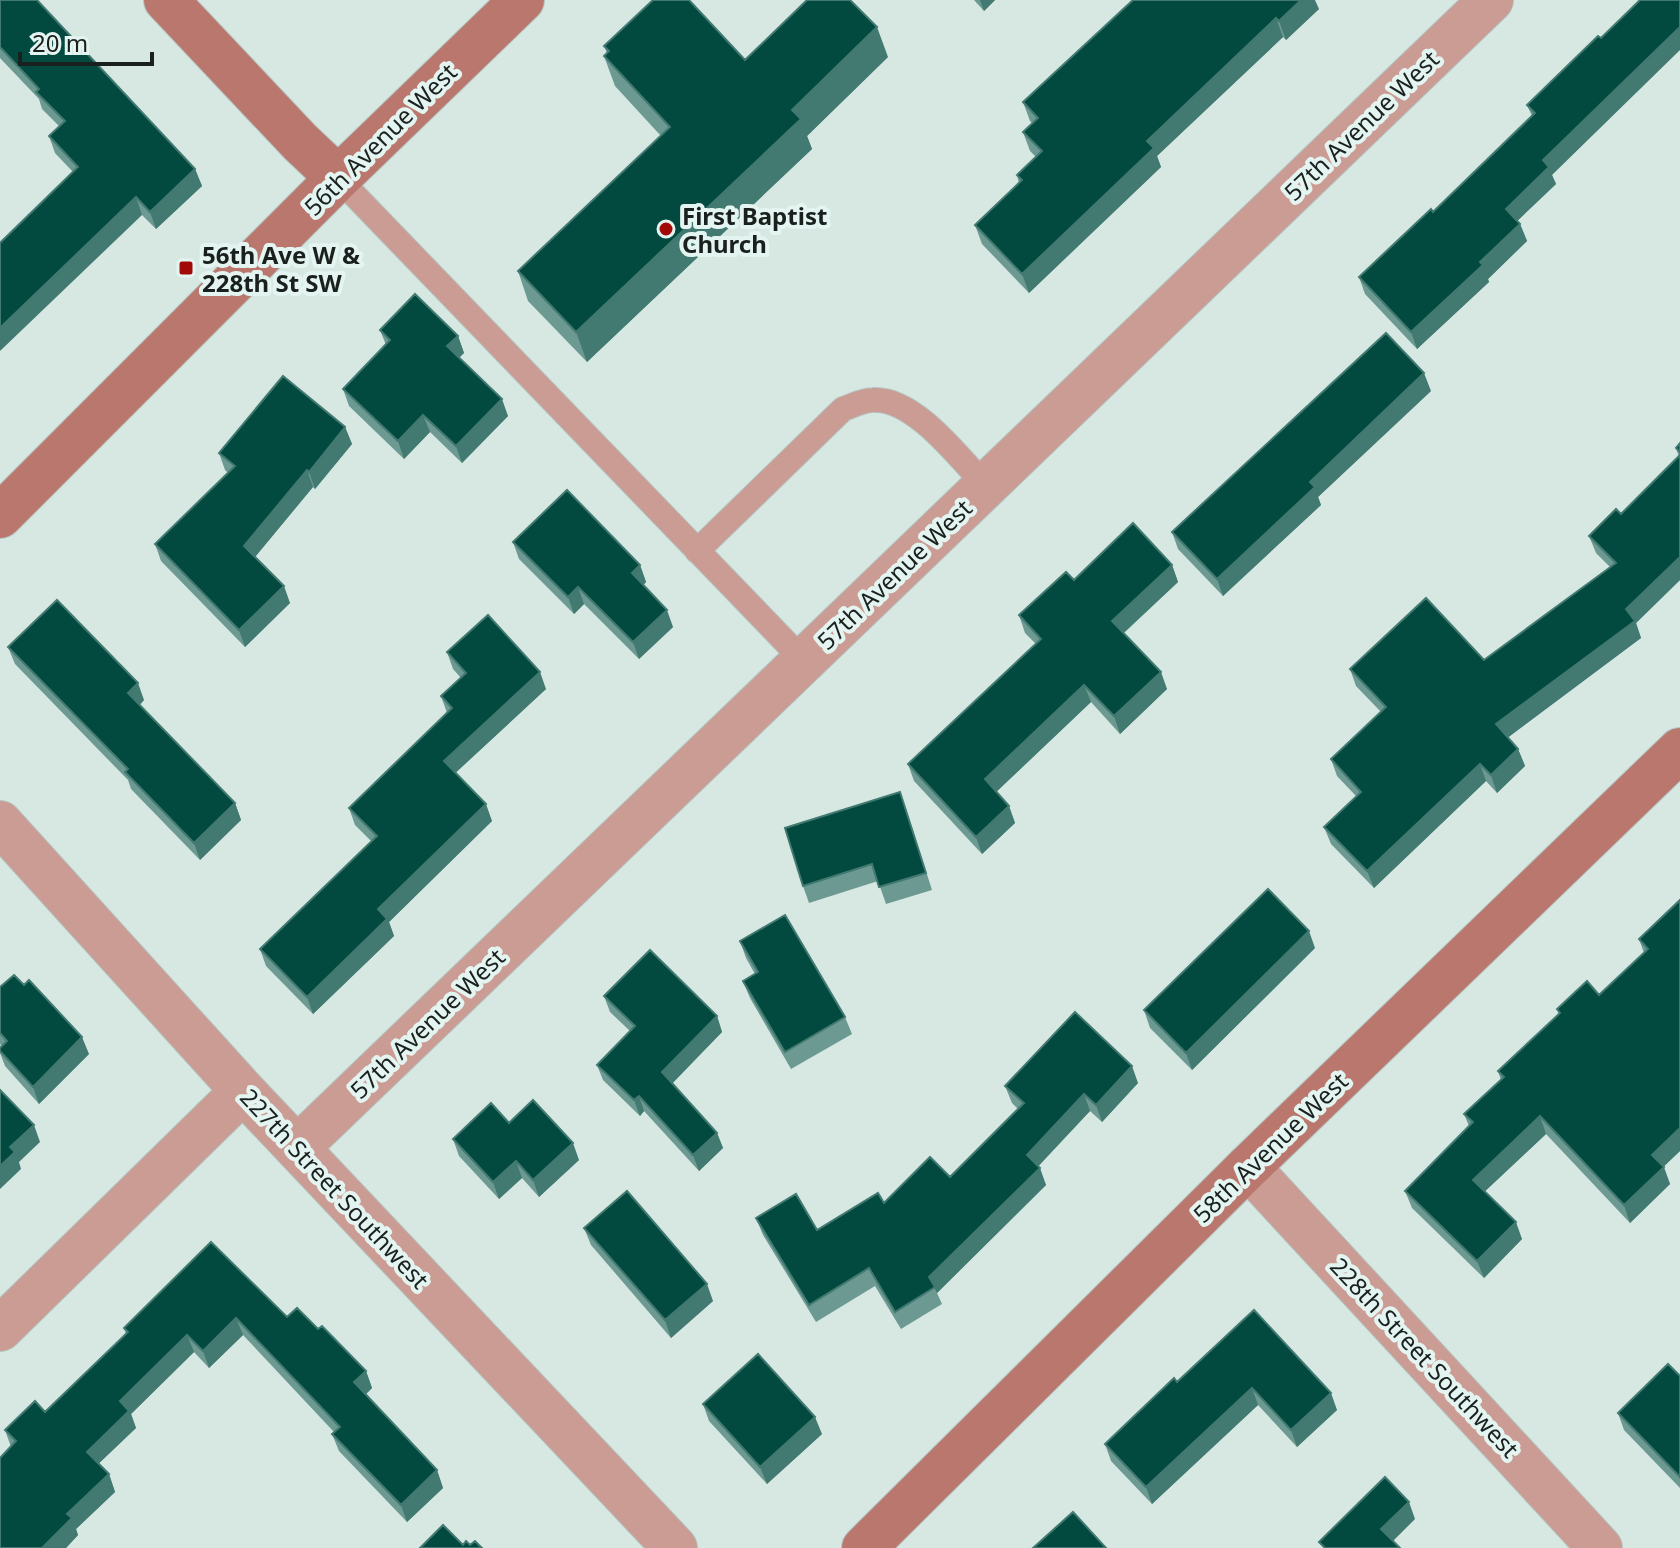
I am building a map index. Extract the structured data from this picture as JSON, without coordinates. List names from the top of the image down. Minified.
{"streets":{"street":["57th Avenue West","56th Avenue West","58th Avenue West","227th Street Southwest","228th Street Southwest"]},"crossings":[["57th Avenue West","227th Street Southwest"],["58th Avenue West","228th Street Southwest"]],"places":{"other":["First Baptist Church"],"transit":["56th Ave W & 228th St SW"]},"scale_bar":"20 m"}
